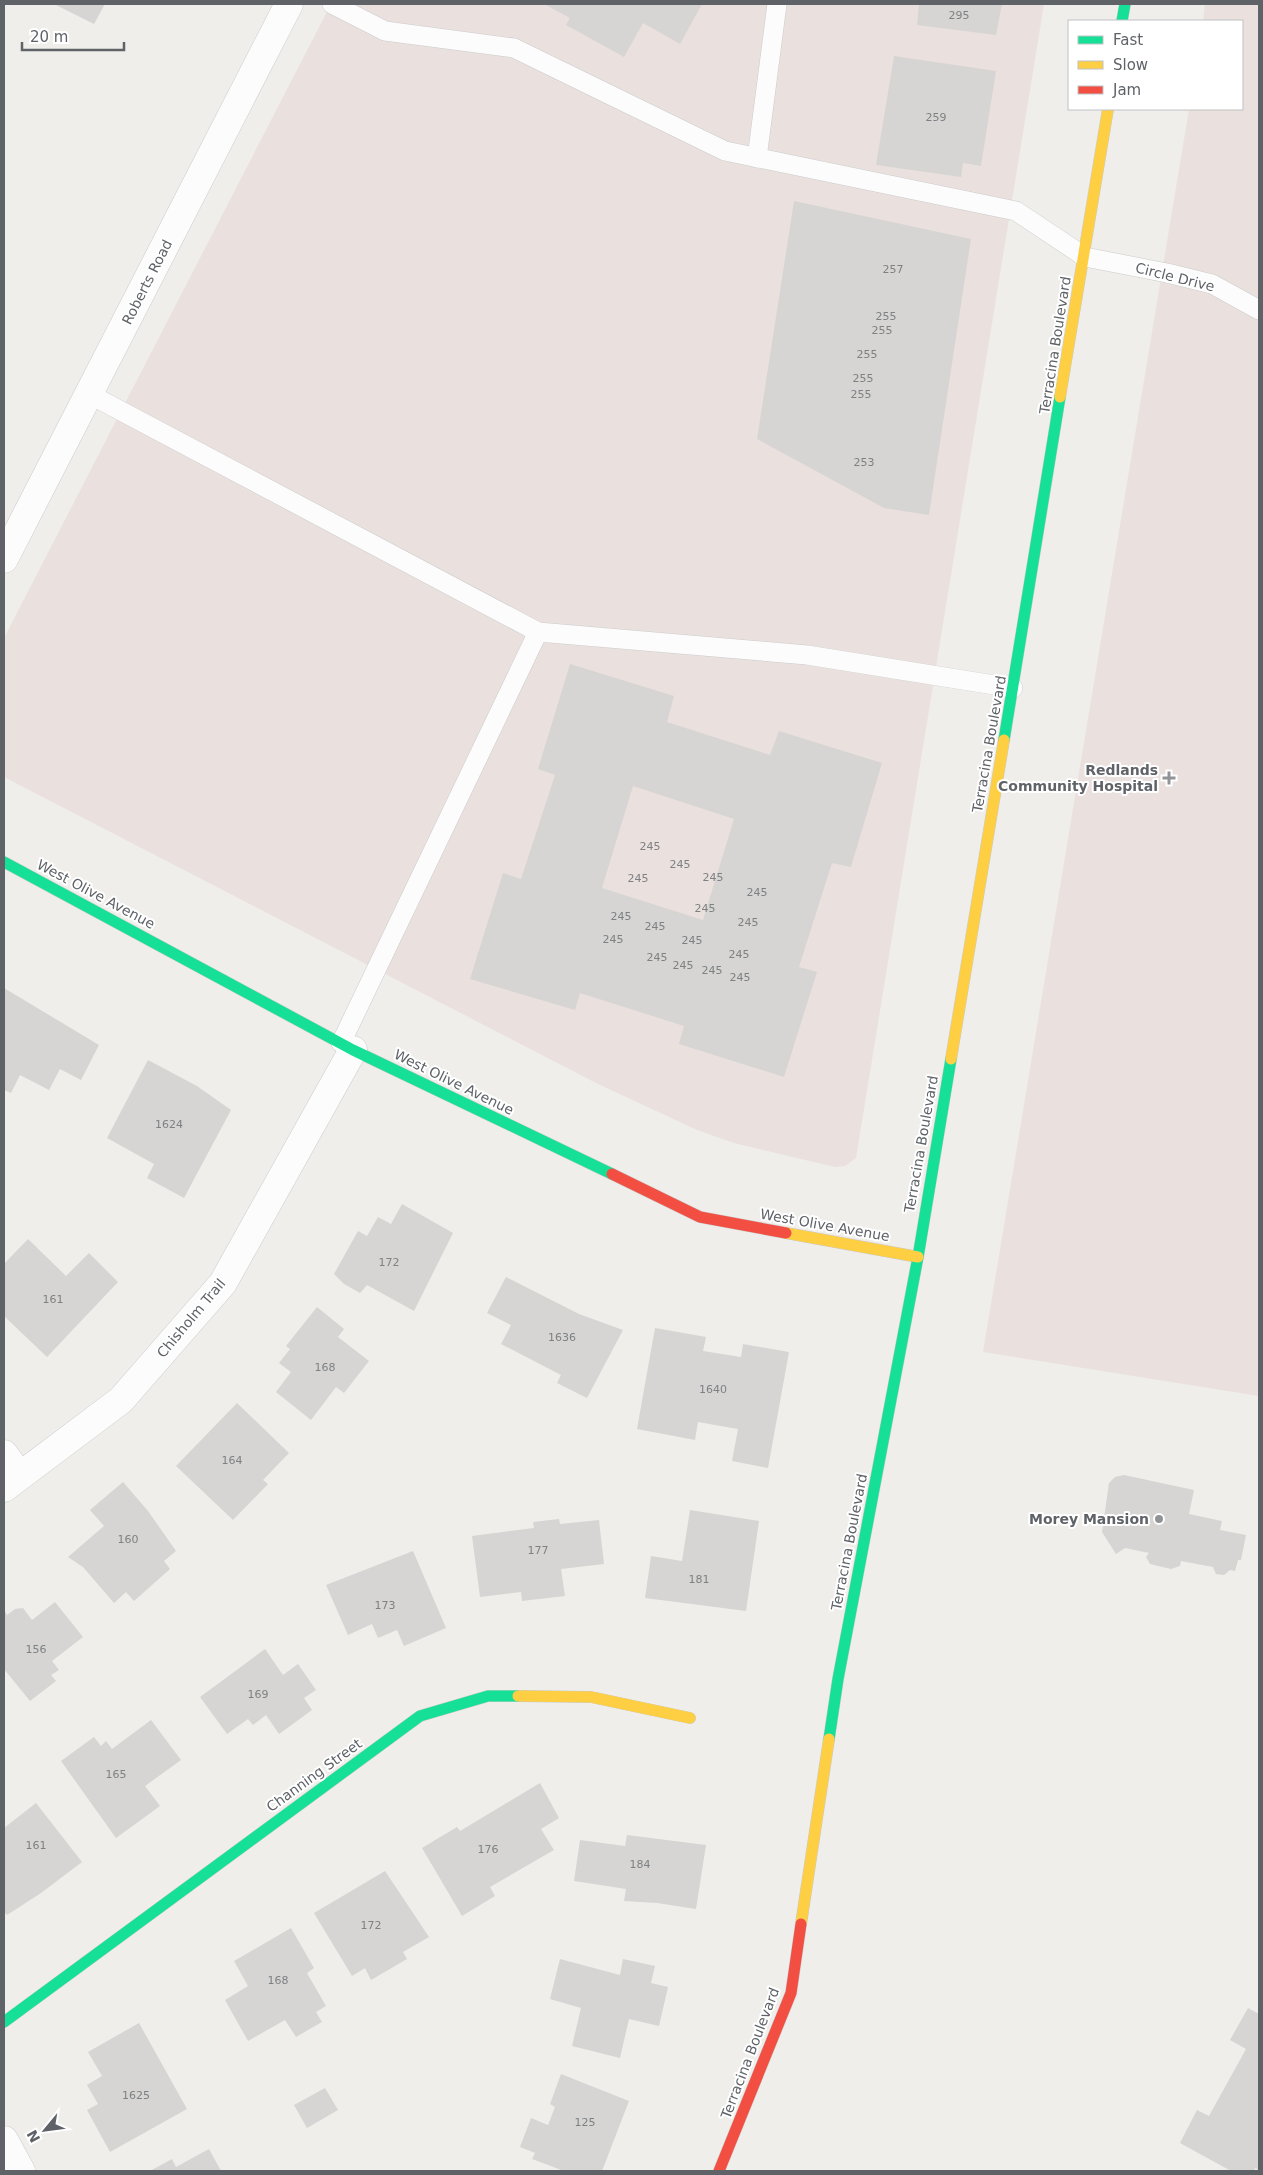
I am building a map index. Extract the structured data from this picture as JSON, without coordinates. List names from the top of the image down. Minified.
{"streets":{"main road":["Terracina Boulevard","West Olive Avenue","Channing Street"],"street":["Roberts Road","Chisholm Trail"],"lane":["Circle Drive"]},"crossings":[["Circle Drive","Terracina Boulevard"],["Terracina Boulevard","West Olive Avenue"],["West Olive Avenue","Chisholm Trail"]],"places":{"health":["Redlands Community Hospital"],"other":["Morey Mansion"]},"house_numbers":["295","259","257","255","255","255","255","255","253","245","245","245","245","245","245","245","245","245","245","245","245","245","245","245","245","1624","172","161","1636","168","1640","164","160","177","181","173","156","169","165","161","176","184","172","168","1625","125"],"legend":["Fast","Slow","Jam"],"scale_bar":"20 m","north":"bottom left"}
